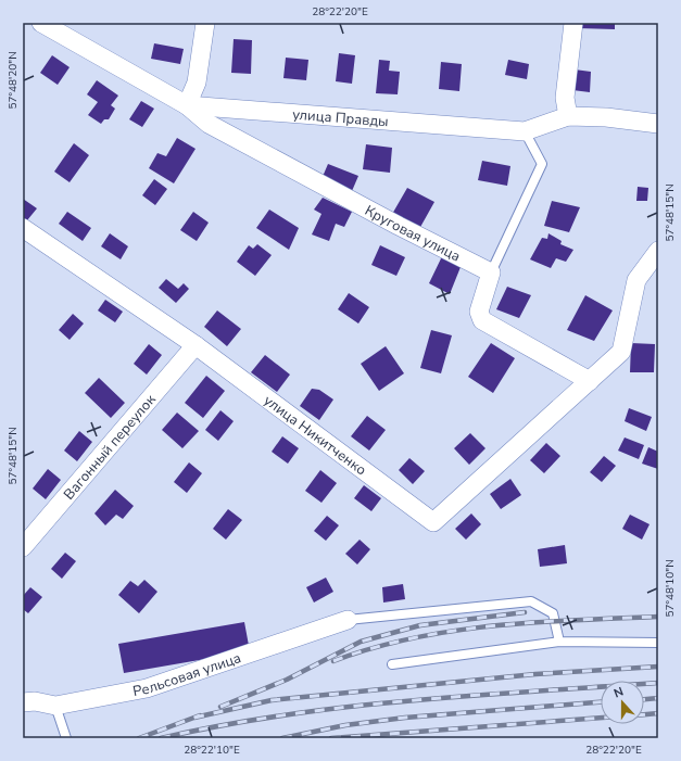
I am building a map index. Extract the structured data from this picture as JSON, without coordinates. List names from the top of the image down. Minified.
{"streets":{"street":["улица Правды","Круговая улица","улица Никитченко","Вагонный переулок","Рельсовая улица"]},"crossings":[["улица Правды","Круговая улица"],["улица Никитченко","Вагонный переулок"]],"north":"top","coordinates":["28°22'20\"E","57°48'20\"N","57°48'15\"N","57°48'10\"N","28°22'10\"E"]}
